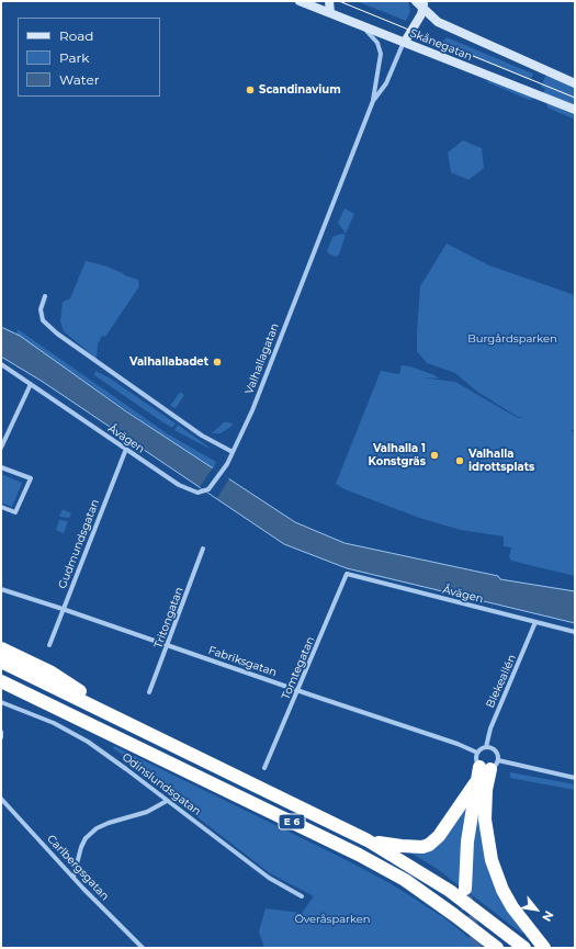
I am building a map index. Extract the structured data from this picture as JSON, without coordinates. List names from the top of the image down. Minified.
{"streets":{"highway":["E 6"],"main road":["Skånegatan"],"street":["Valhallagatan","Åvägen","Gudmundsgatan","Tritongatan","Fabriksgatan","Tomtegatan","Blekeallén","Odinslundsgatan","Carlbergsgatan"]},"crossings":[["Skånegatan","Valhallagatan"],["Valhallagatan","Åvägen"],["Åvägen","Gudmundsgatan"],["Åvägen","Tomtegatan"],["Åvägen","Blekeallén"],["Gudmundsgatan","Fabriksgatan"],["Tritongatan","Fabriksgatan"],["Fabriksgatan","Tomtegatan"]],"parks":["Burgårdsparken","Överåsparken"],"places":["Scandinavium","Valhallabadet","Valhalla 1 Konstgräs","Valhalla idrottsplats"],"legend":["Road","Park","Water"],"north":"bottom right"}
